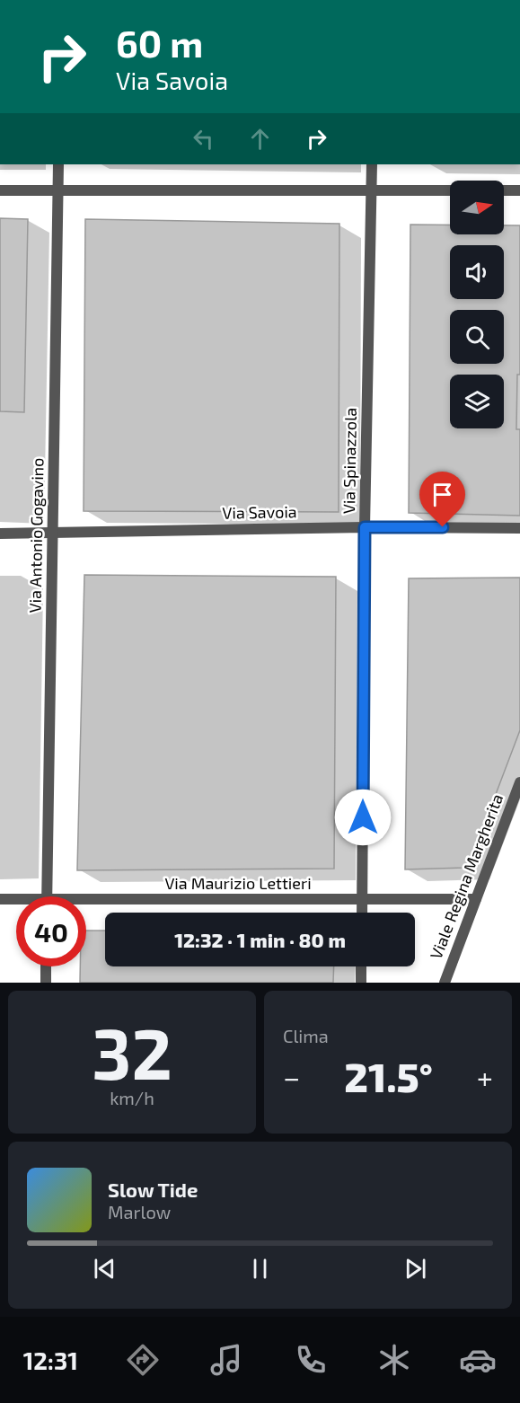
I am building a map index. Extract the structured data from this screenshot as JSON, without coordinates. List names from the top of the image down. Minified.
{"streets":{"street":["Via Spinazzola","Via Savoia","Via Antonio Gogavino","Viale Regina Margherita","Via Maurizio Lettieri"]},"crossings":[["Via Spinazzola","Via Savoia"],["Via Spinazzola","Via Maurizio Lettieri"],["Via Savoia","Via Antonio Gogavino"],["Viale Regina Margherita","Via Maurizio Lettieri"]],"north":"right","page":{"turn":["60 m","Via Savoia"],"limit":"40","trip":"12:32 · 1 min · 80 m","tile":[["32","km/h"],"Clima"],"heat":["−","21.5°","+"],"song":["Slow Tide","Marlow"],"tabs":"12:31"}}
